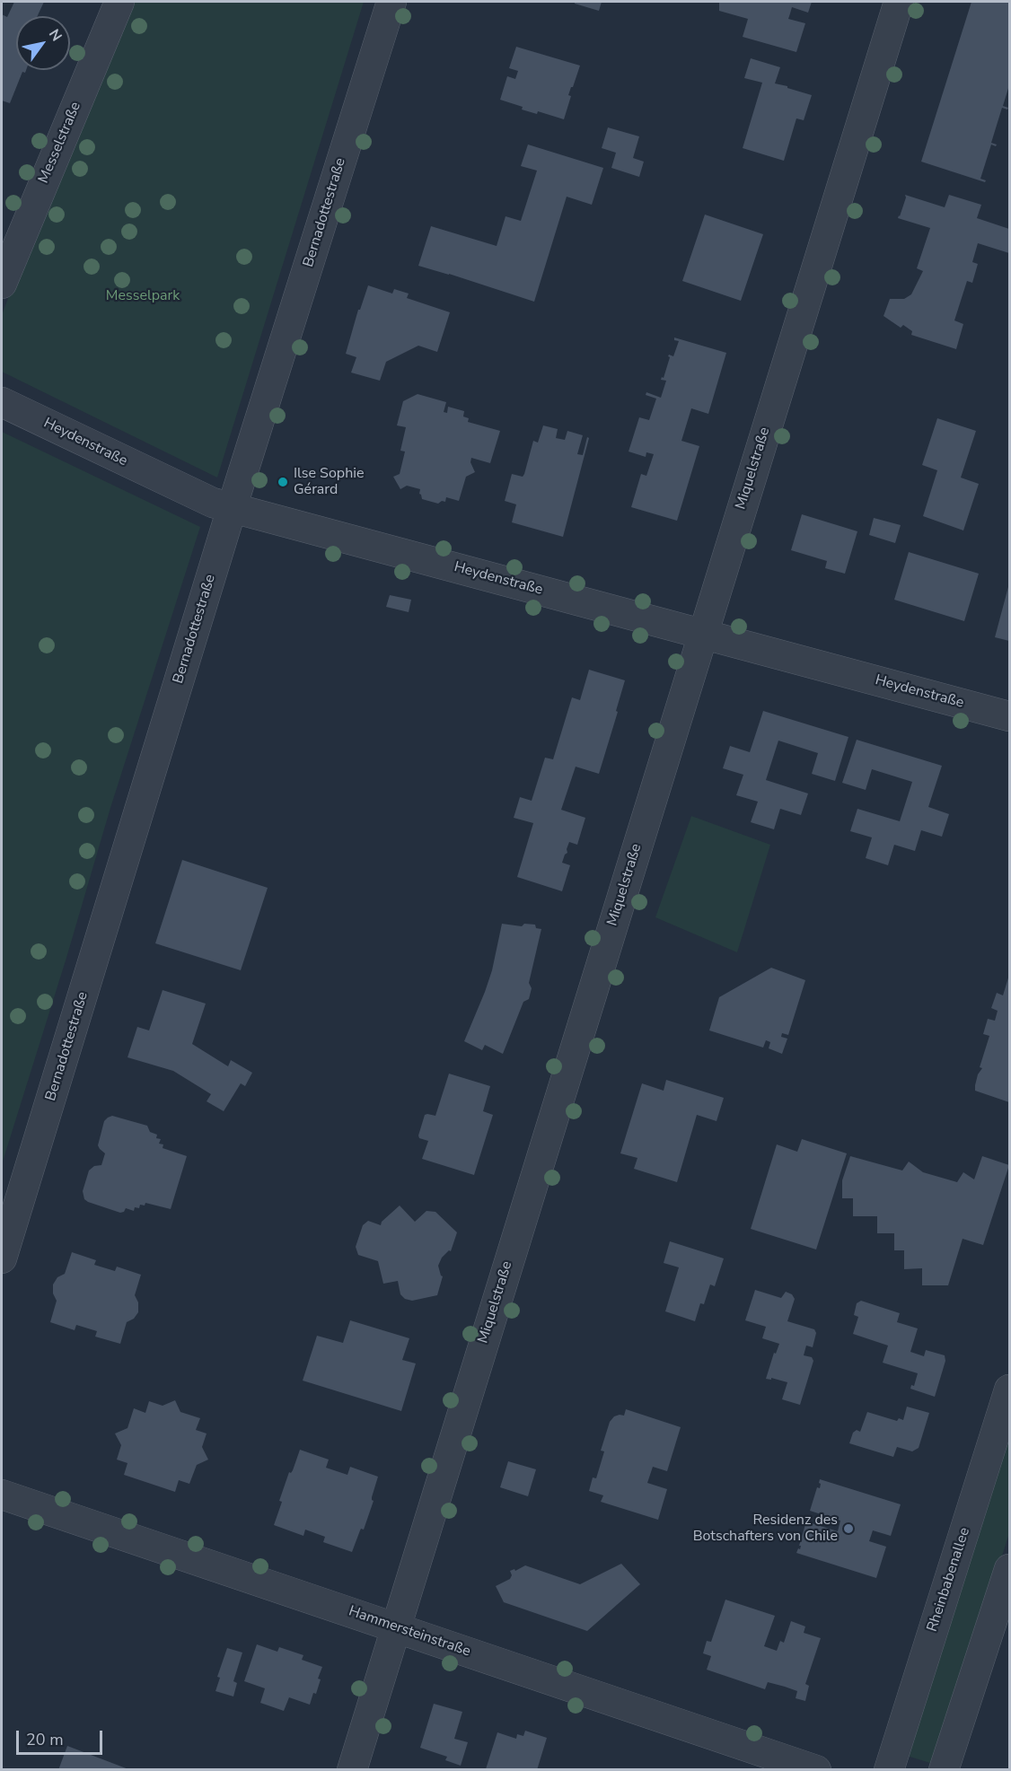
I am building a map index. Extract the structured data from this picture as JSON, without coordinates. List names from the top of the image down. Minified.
{"streets":{"street":["Messelstraße","Bernadottestraße","Heydenstraße","Miquelstraße","Rheinbabenallee","Hammersteinstraße"]},"crossings":[["Bernadottestraße","Heydenstraße"],["Heydenstraße","Miquelstraße"],["Miquelstraße","Hammersteinstraße"]],"parks":["Messelpark"],"places":["Ilse Sophie Gérard","Residenz des Botschafters von Chile"],"scale_bar":"20 m","north":"top right"}
